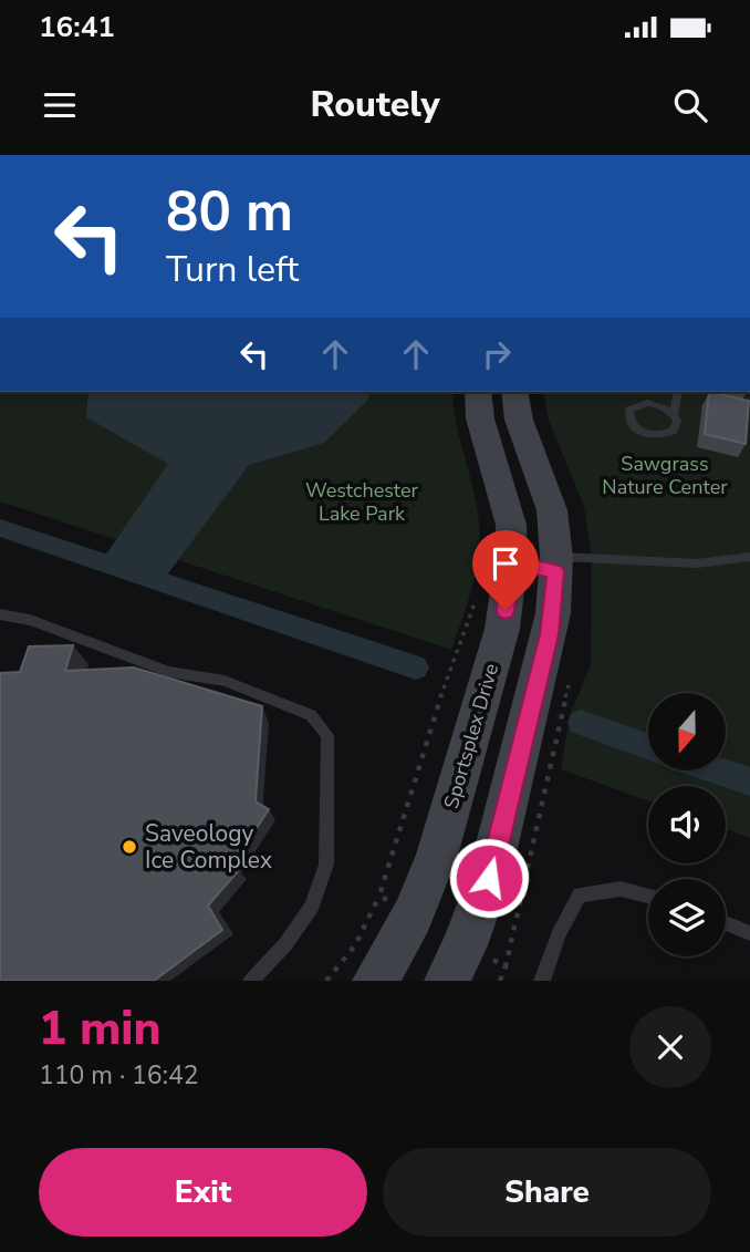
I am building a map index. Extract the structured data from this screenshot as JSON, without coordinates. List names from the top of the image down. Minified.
{"streets":{"street":["Sportsplex Drive"]},"parks":["Sawgrass Nature Center","Westchester Lake Park"],"places":["Saveology Ice Complex"],"north":"bottom","page":{"status":"16:41","header":"Routely","turn":["80 m","Turn left"],"heading":["1 min","110 m · 16:42"],"buttons":["Exit","Share"]}}
